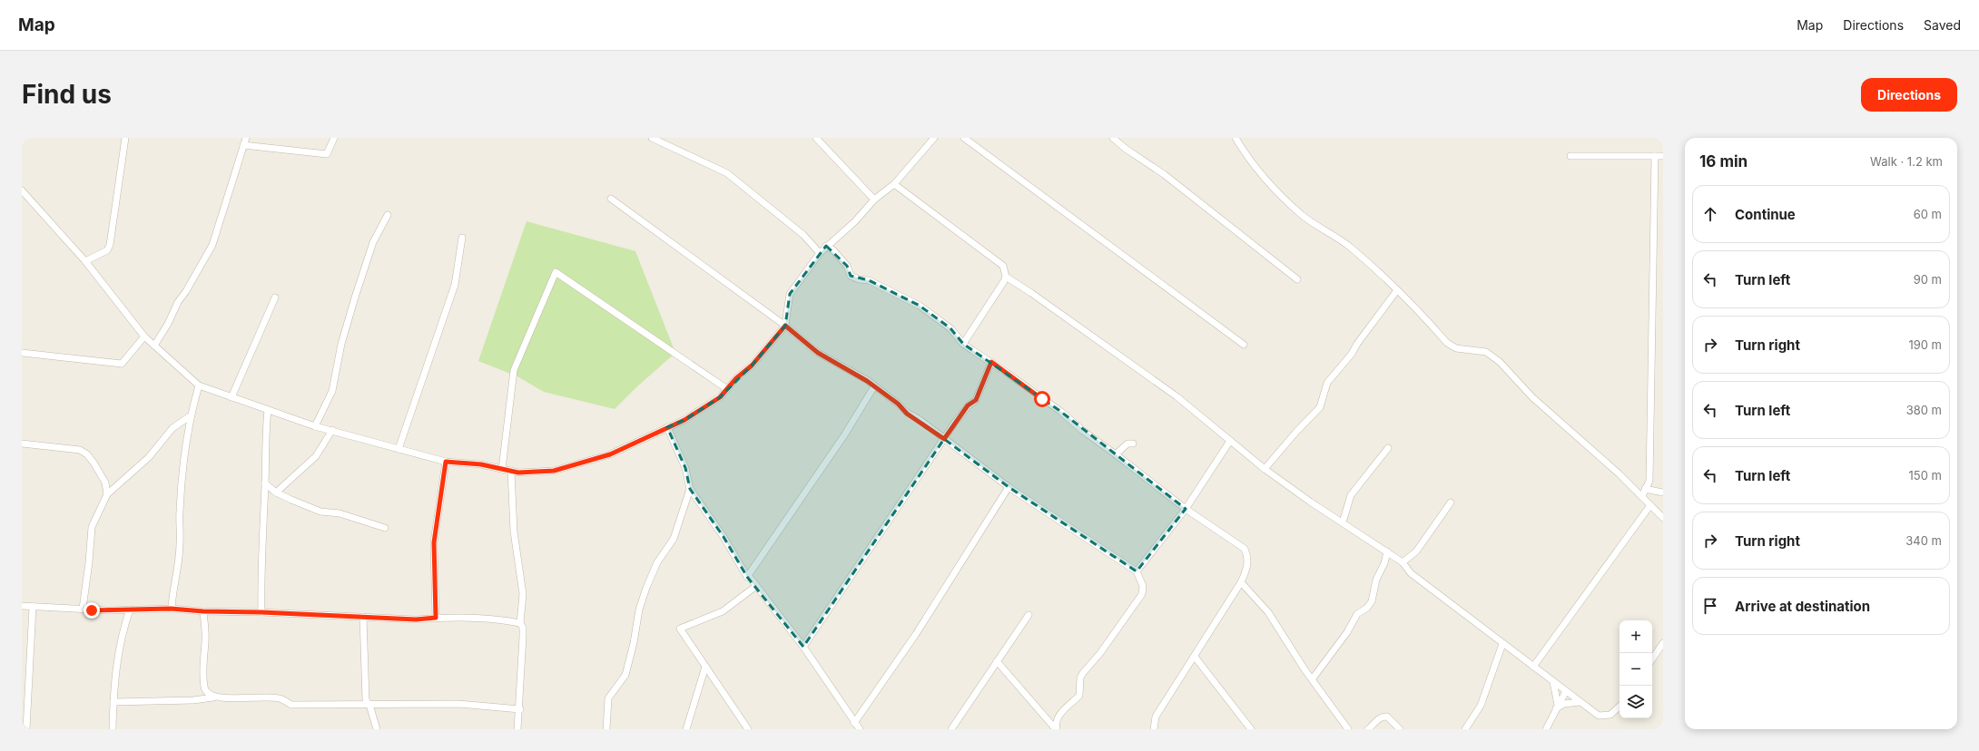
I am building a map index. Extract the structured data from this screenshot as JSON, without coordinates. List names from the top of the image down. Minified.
{"page":{"header":"Map","nav":["Map","Directions","Saved"],"buttons":"Directions","title":"Find us","heading":["16 min","Walk · 1.2 km"],"list":[["Continue","60 m"],["Turn left","90 m"],["Turn right","190 m"],["Turn left","380 m"],["Turn left","150 m"],["Turn right","340 m"],"Arrive at destination"],"map_buttons":["+","−"]}}
